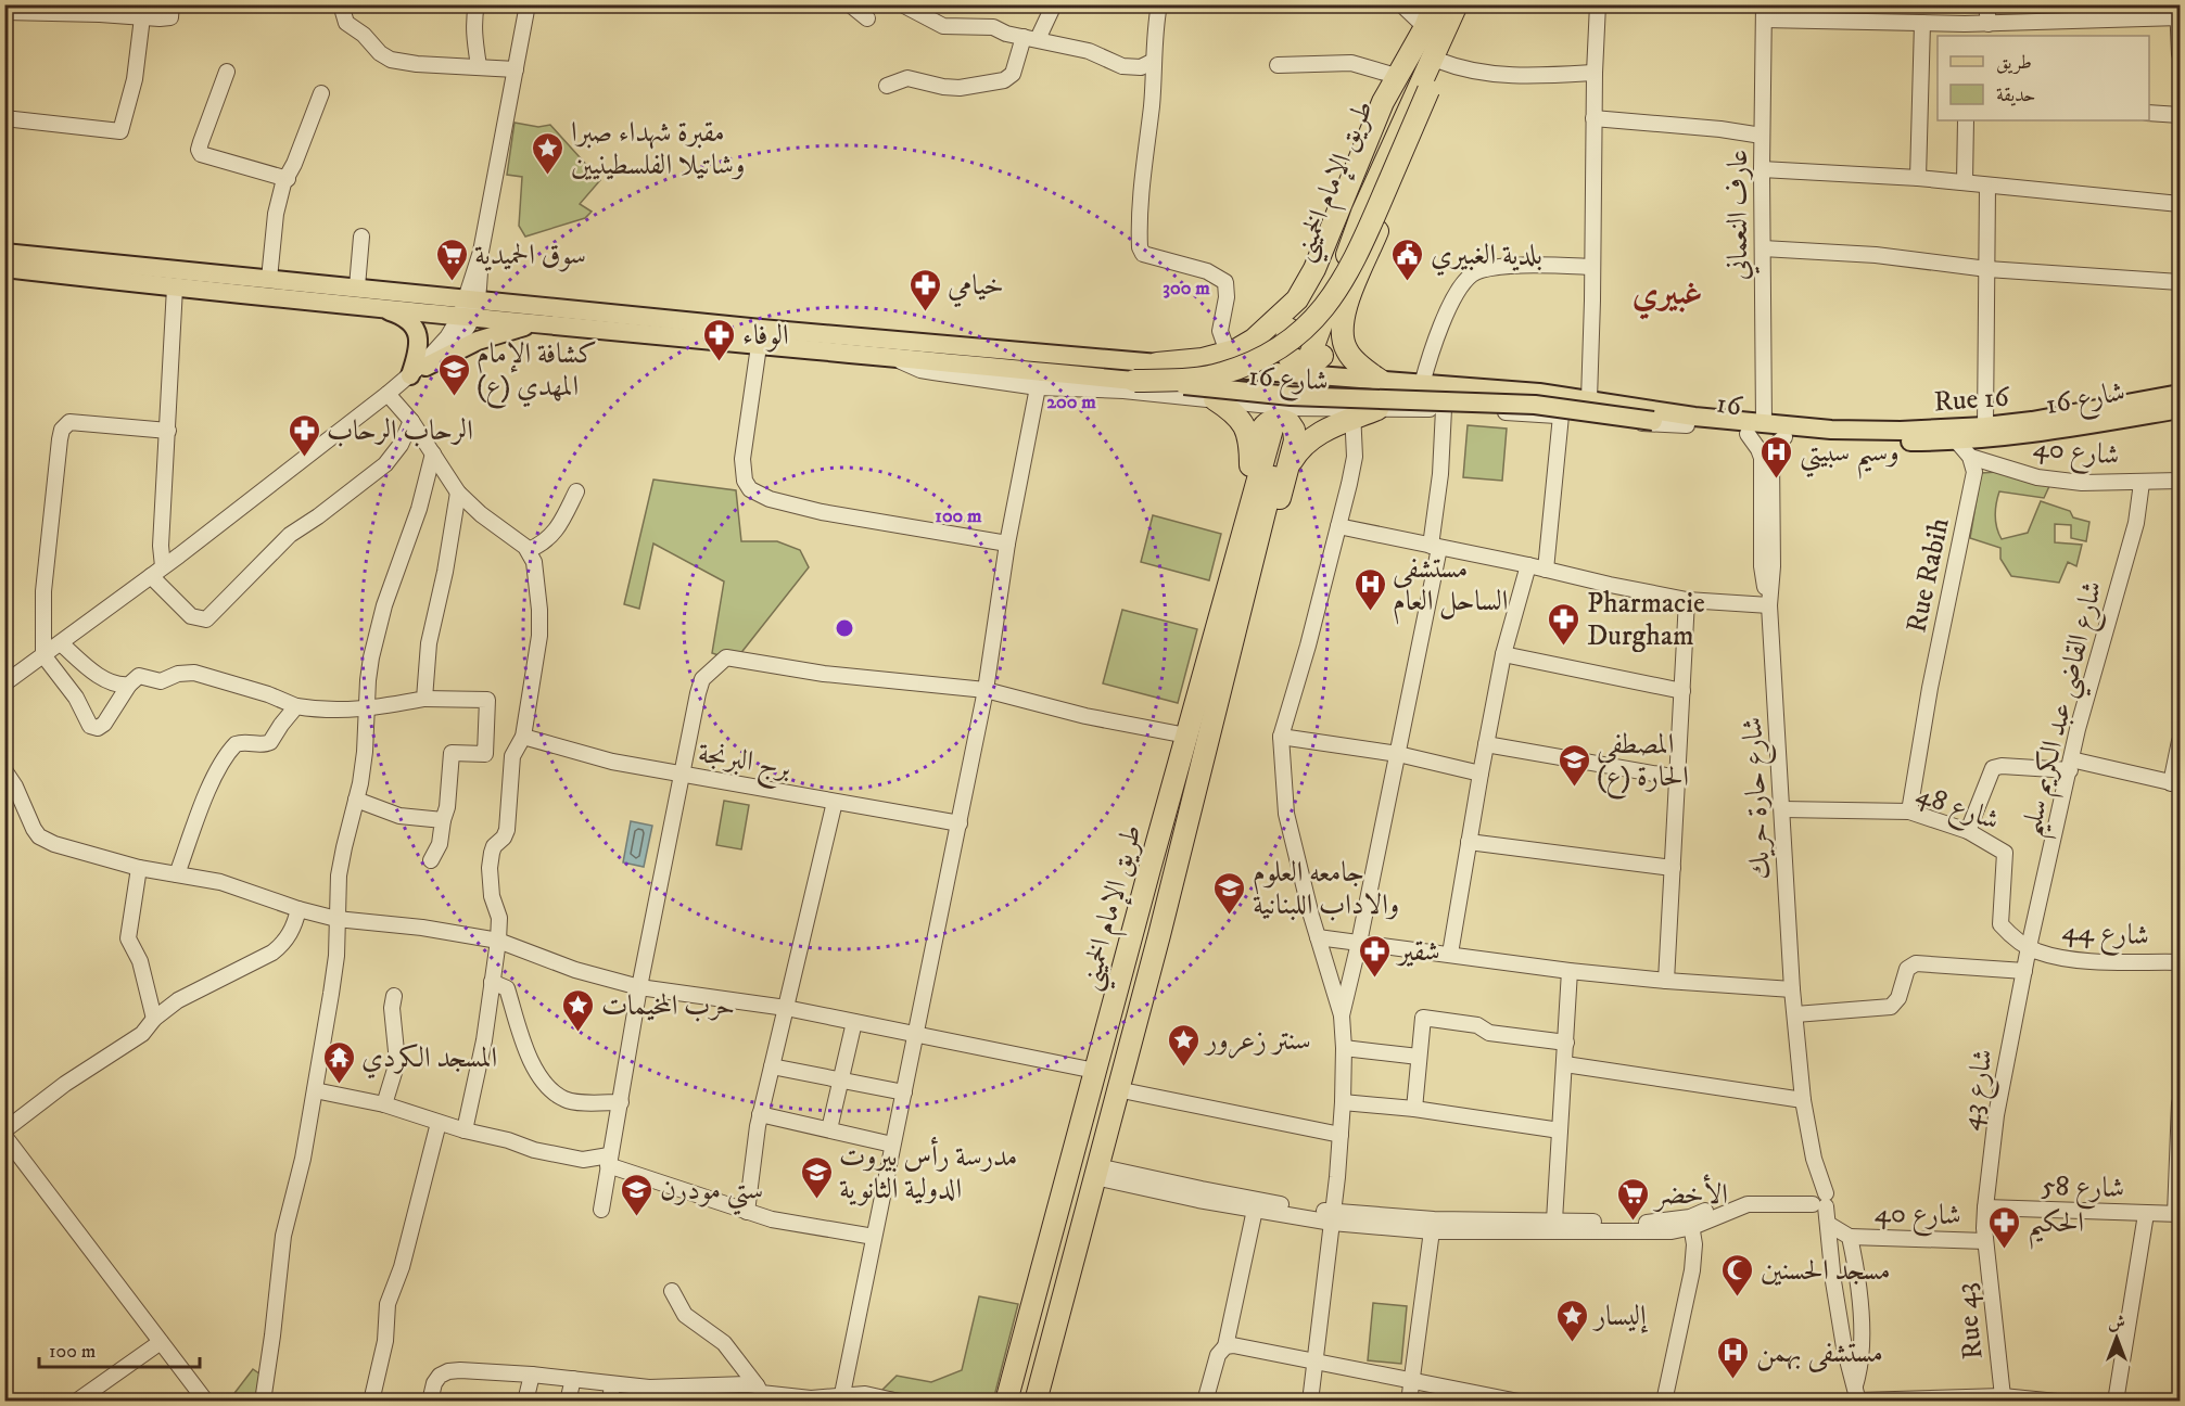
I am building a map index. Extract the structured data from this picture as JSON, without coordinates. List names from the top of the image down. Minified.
{"streets":{"highway":["طريق الإمام الخميني"],"main road":["شارع 16","Rue 16","16"],"street":["عارف النعماني","شارع 40","Rue Rabih","شارع القاضي عبد الكريم سليم","برج البرنجة","شارع حارة حريك","شارع 48","شارع 44","شارع 43","شارع 58","Rue 43"]},"crossings":[["عارف النعماني","شارع 16"],["عارف النعماني","Rue 16"],["عارف النعماني","16"],["شارع 16","Rue 16"],["شارع 16","16"],["شارع 16","Rue Rabih"],["Rue 16","16"],["Rue 16","Rue Rabih"],["شارع 40","Rue Rabih"],["شارع 40","شارع القاضي عبد الكريم سليم"],["شارع 40","شارع 43"],["شارع 40","Rue 43"],["Rue Rabih","شارع 48"],["شارع القاضي عبد الكريم سليم","شارع 48"],["شارع القاضي عبد الكريم سليم","شارع 44"],["شارع القاضي عبد الكريم سليم","شارع 43"],["شارع حارة حريك","شارع 48"],["شارع 48","شارع 44"],["شارع 48","شارع 43"],["شارع 44","شارع 43"],["شارع 43","شارع 58"],["شارع 43","Rue 43"]],"districts":["غبيري"],"places":{"place":["مقبرة شهداء صبرا وشاتيلا الفلسطينيين","حرب المخيمات","سنتر زعرور","إليسار"],"supermarket":["سوق الحمیدیة","الأخضر"],"public building":["بلدية الغبيري"],"pharmacy":["خيامي","الوفاء","الرحاب الرحاب","Pharmacie Durgham","شقير","الحكيم"],"school or university":["كشافة الإمام المهدي (ع)","المصطفى الحارة (ع)","جامعه العلوم والاداب اللبنانية","مدرسة رأس بيروت الدولية الثانوية","ستي مودرن"],"hospital":["وسيم سبيتي","مستشفى الساحل العام","مستشفى بهمن"],"temple":["المسجد الكردي"],"mosque":["مسجد الحسنين"]},"legend":["طريق","حديقة"],"scale_bar":"100 m","north":"top","rings":["300 m","200 m","100 m"]}
